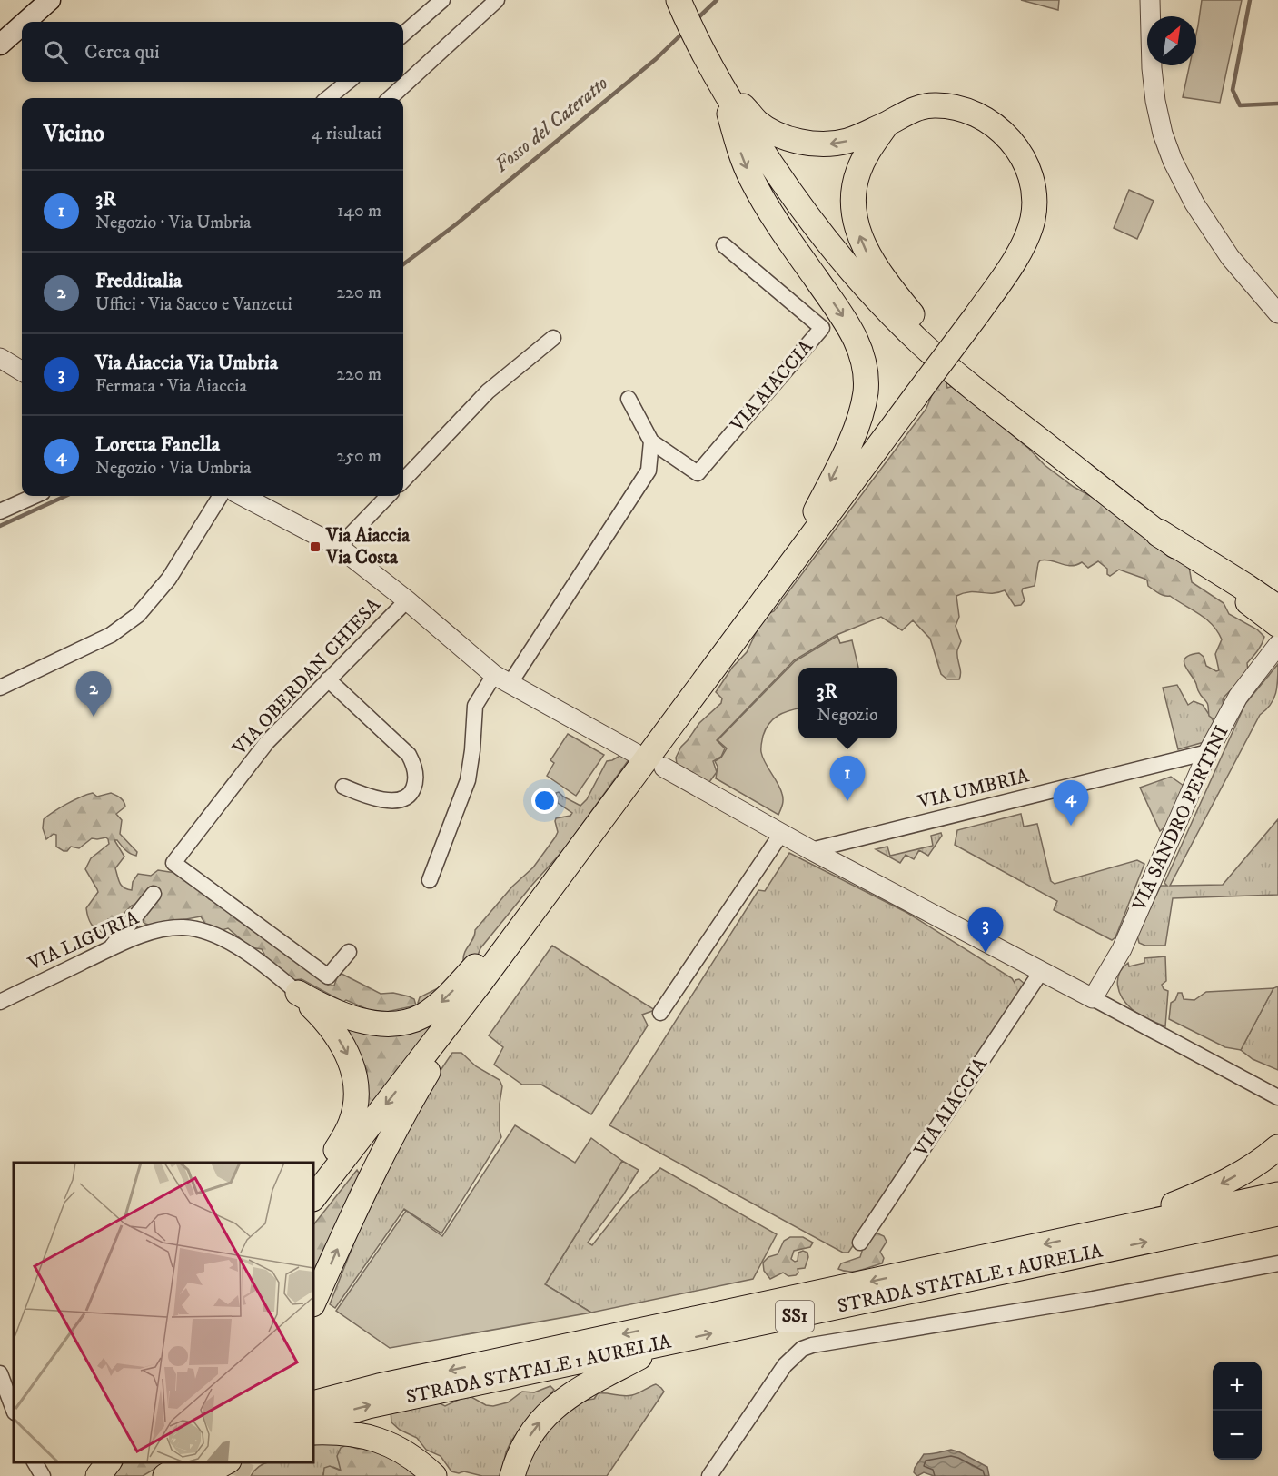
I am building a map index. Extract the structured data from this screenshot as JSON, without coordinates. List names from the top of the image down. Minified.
{"streets":{"highway":["STRADA STATALE 1 AURELIA","SS1"],"street":["VIA AIACCIA","VIA OBERDAN CHIESA","VIA UMBRIA","VIA SANDRO PERTINI","VIA LIGURIA"]},"crossings":[["VIA UMBRIA","VIA SANDRO PERTINI"]],"water":["Fosso del Cateratto"],"places":{"transit":["Via Aiaccia Via Costa"]},"north":"top right","page":{"search":"Cerca qui","heading":["Vicino","4 risultati"],"list":[{"mark":"1","name":"3R","note":"Negozio · Via Umbria","value":"140 m"},{"mark":"2","name":"Fredditalia","note":"Uffici · Via Sacco e Vanzetti","value":"220 m"},{"mark":"3","name":"Via Aiaccia Via Umbria","note":"Fermata · Via Aiaccia","value":"220 m"},{"mark":"4","name":"Loretta Fanella","note":"Negozio · Via Umbria","value":"250 m"}],"popup":["3R","Negozio"],"pins":["2","1","4","3"],"map_buttons":["+","−"]}}
